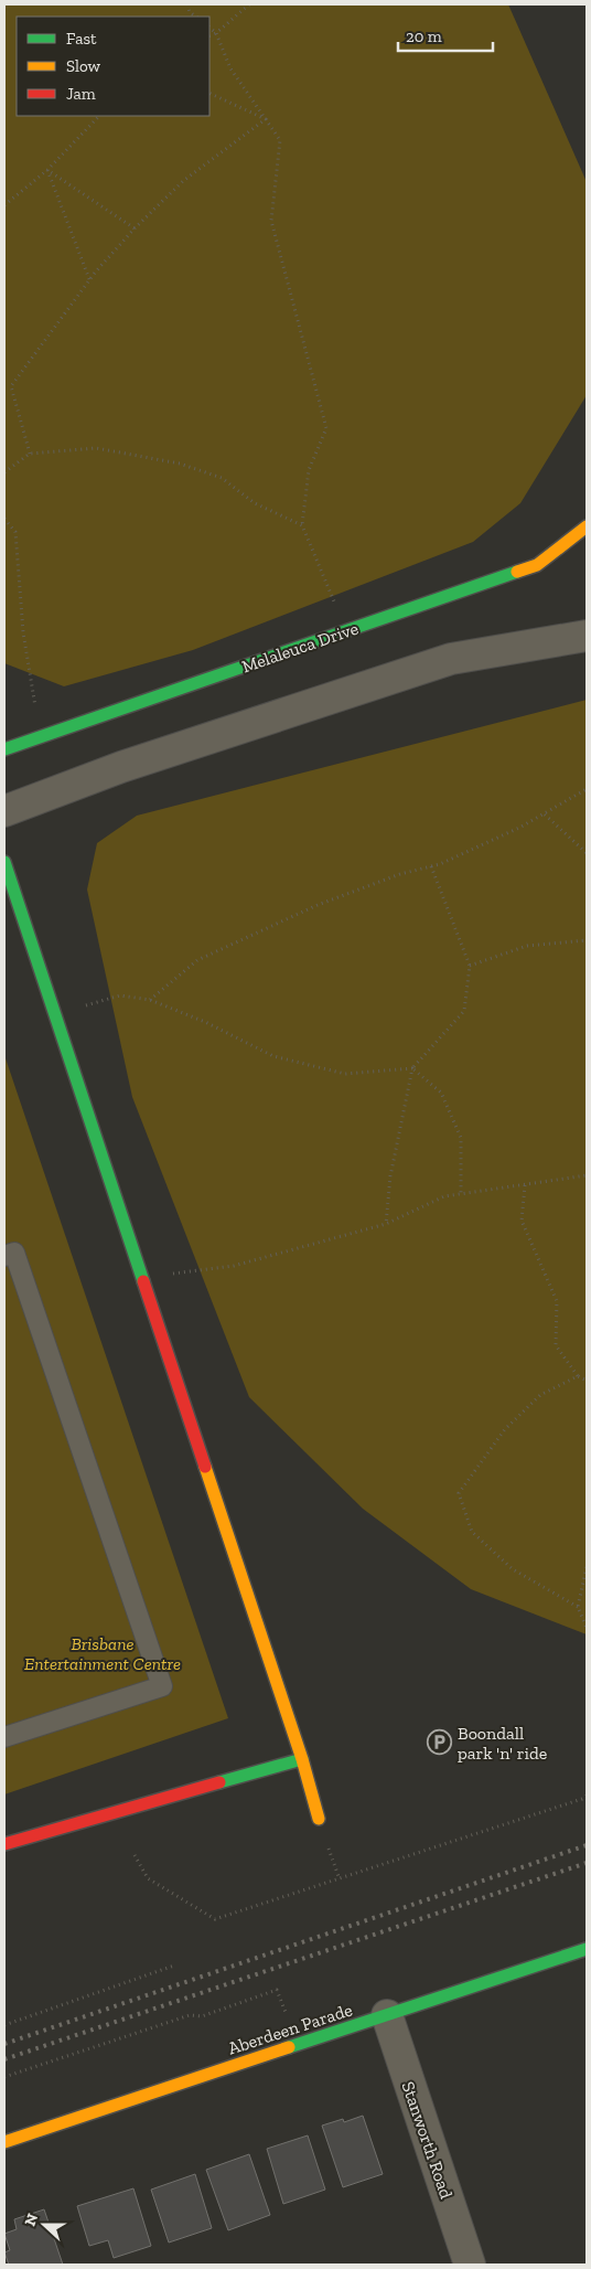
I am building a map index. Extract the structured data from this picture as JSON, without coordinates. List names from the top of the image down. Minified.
{"streets":{"street":["Melaleuca Drive","Aberdeen Parade","Stanworth Road"]},"crossings":[["Aberdeen Parade","Stanworth Road"]],"parks":["Brisbane Entertainment Centre"],"places":{"parking":["Boondall park 'n' ride"]},"legend":["Fast","Slow","Jam"],"scale_bar":"20 m","north":"left"}
